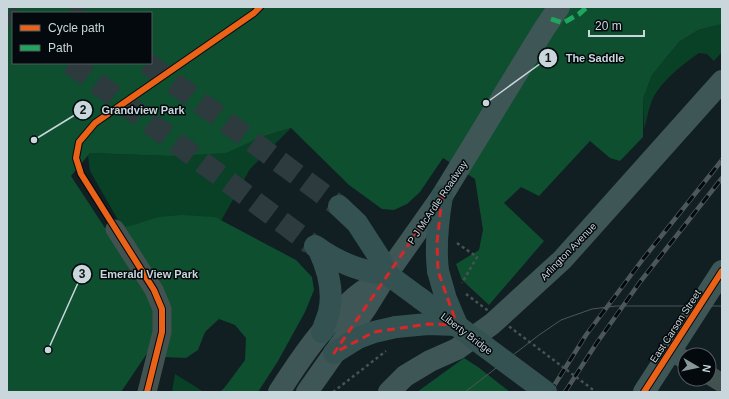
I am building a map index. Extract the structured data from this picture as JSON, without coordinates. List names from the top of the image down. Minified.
{"streets":{"highway":["Liberty Bridge"],"main road":["P J McArdle Roadway","Arlington Avenue","East Carson Street"]},"crossings":[["P J McArdle Roadway","Liberty Bridge"]],"places":["The Saddle","Grandview Park","Emerald View Park"],"legend":["Cycle path","Path"],"scale_bar":"20 m","north":"right"}
